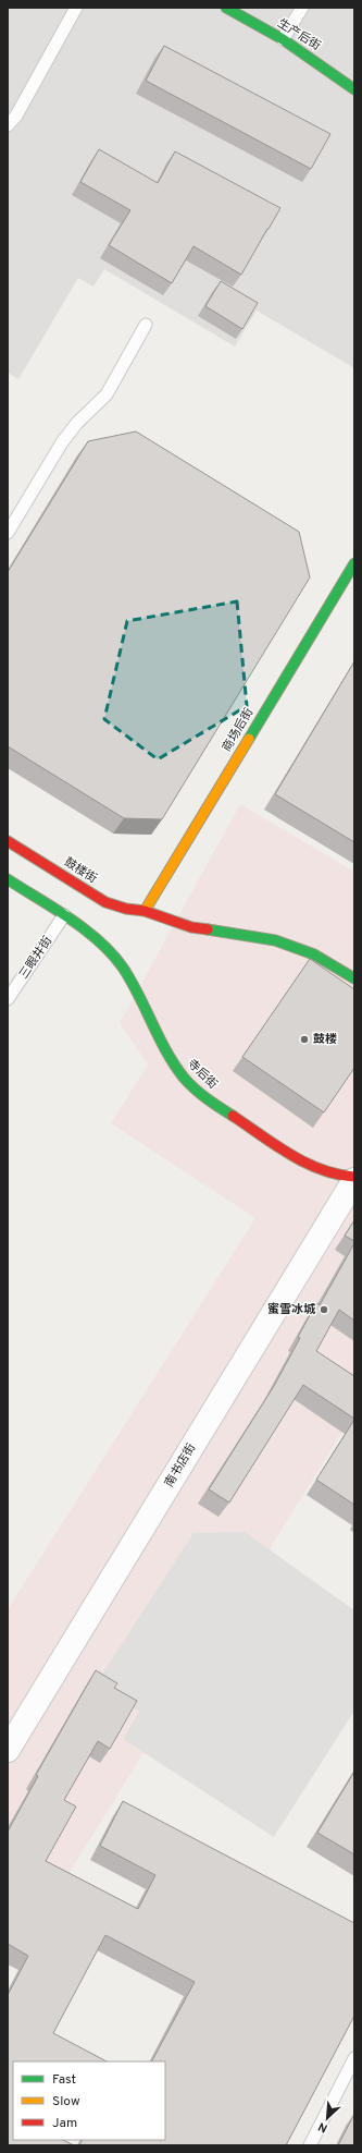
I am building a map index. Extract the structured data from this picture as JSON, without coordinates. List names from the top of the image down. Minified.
{"streets":{"street":["生产后街","商场后街","鼓楼街","寺后街","南书店街"],"lane":["三眼井街"]},"crossings":[["商场后街","鼓楼街"],["三眼井街","寺后街"]],"places":["鼓楼","蜜雪冰城"],"legend":["Fast","Slow","Jam"],"north":"bottom left"}
